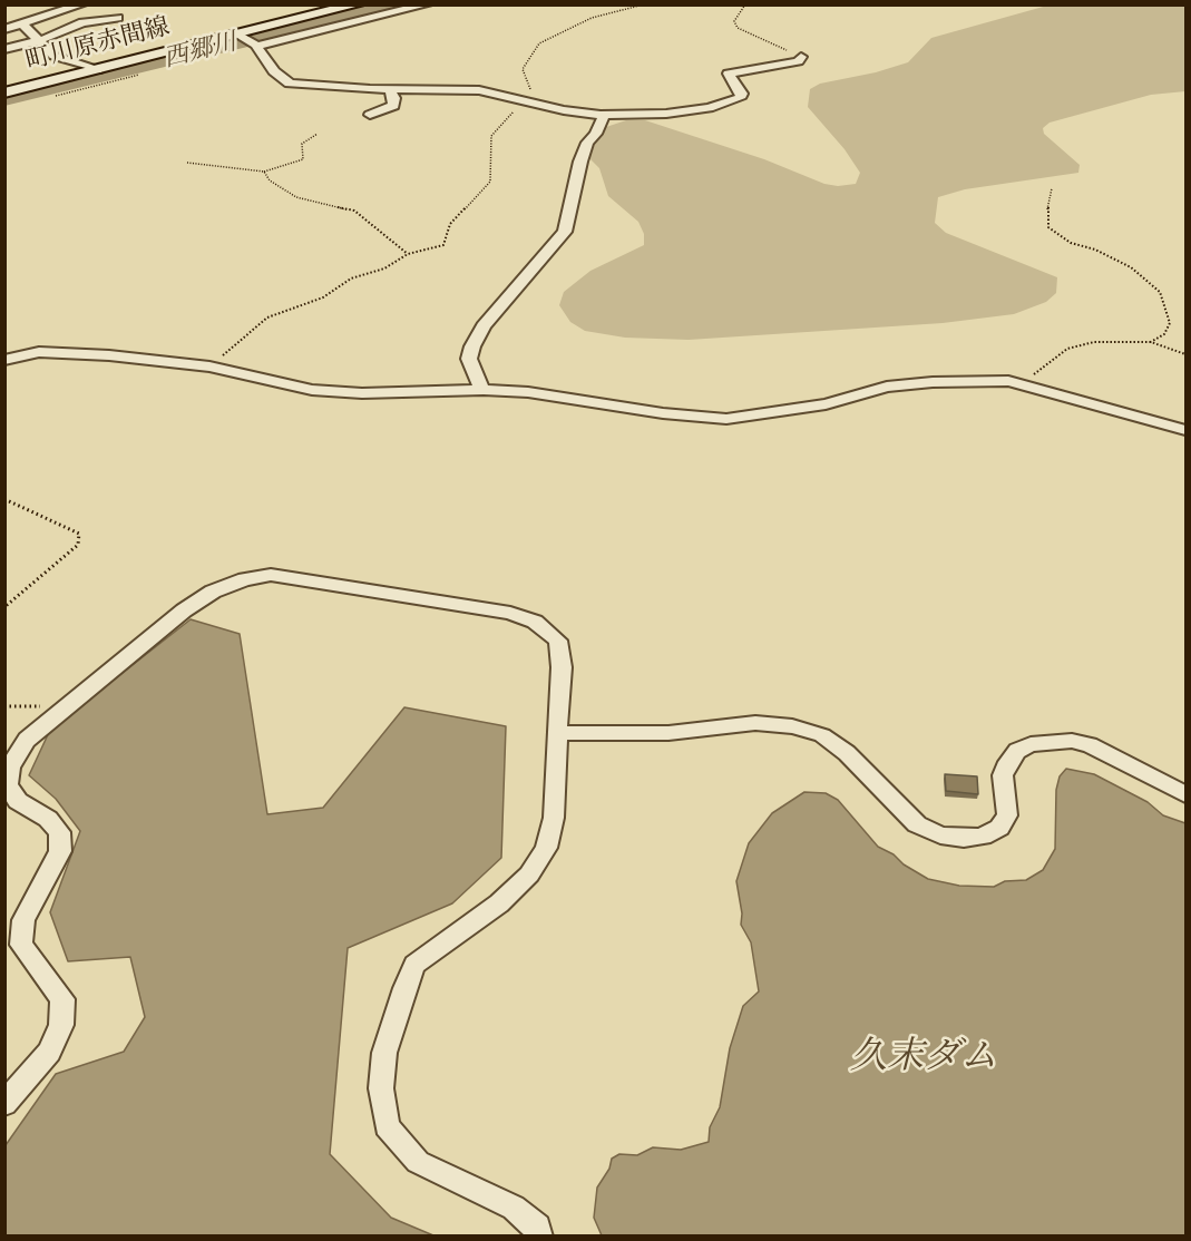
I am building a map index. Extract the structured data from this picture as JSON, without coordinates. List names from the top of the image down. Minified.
{"streets":{"main road":["町川原赤間線"]},"water":["西郷川","久末ダム"]}
